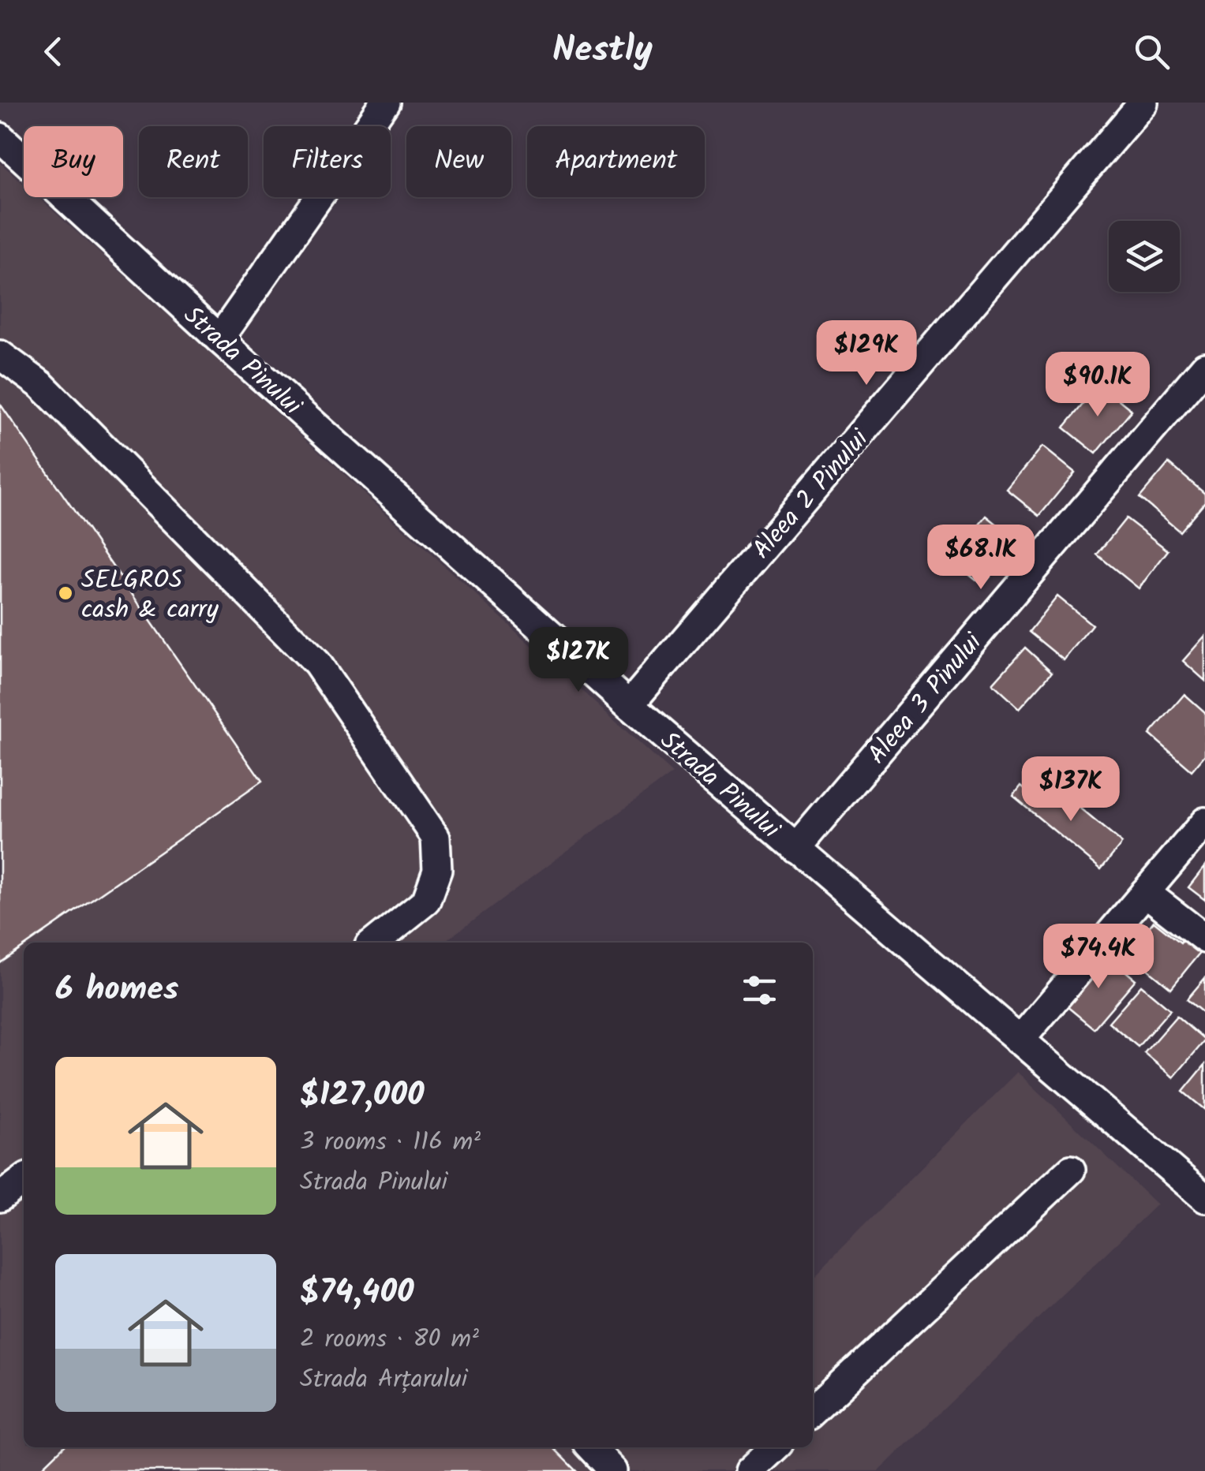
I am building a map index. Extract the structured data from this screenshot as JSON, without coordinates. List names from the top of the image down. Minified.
{"streets":{"street":["Strada Pinului","Aleea 2 Pinului","Aleea 3 Pinului"]},"crossings":[["Strada Pinului","Aleea 2 Pinului"],["Strada Pinului","Aleea 3 Pinului"]],"places":["SELGROS cash & carry"],"page":{"header":"Nestly","chip":["Buy","Rent","Filters","New","Apartment"],"price":["$129K","$90.1K","$68.1K","$127K","$137K","$74.4K"],"heading":"6 homes","list":[{"name":"$127,000","note":"3 rooms · 116 m² · Strada Pinului"},{"name":"$74,400","note":"2 rooms · 80 m² · Strada Arțarului"}]}}
